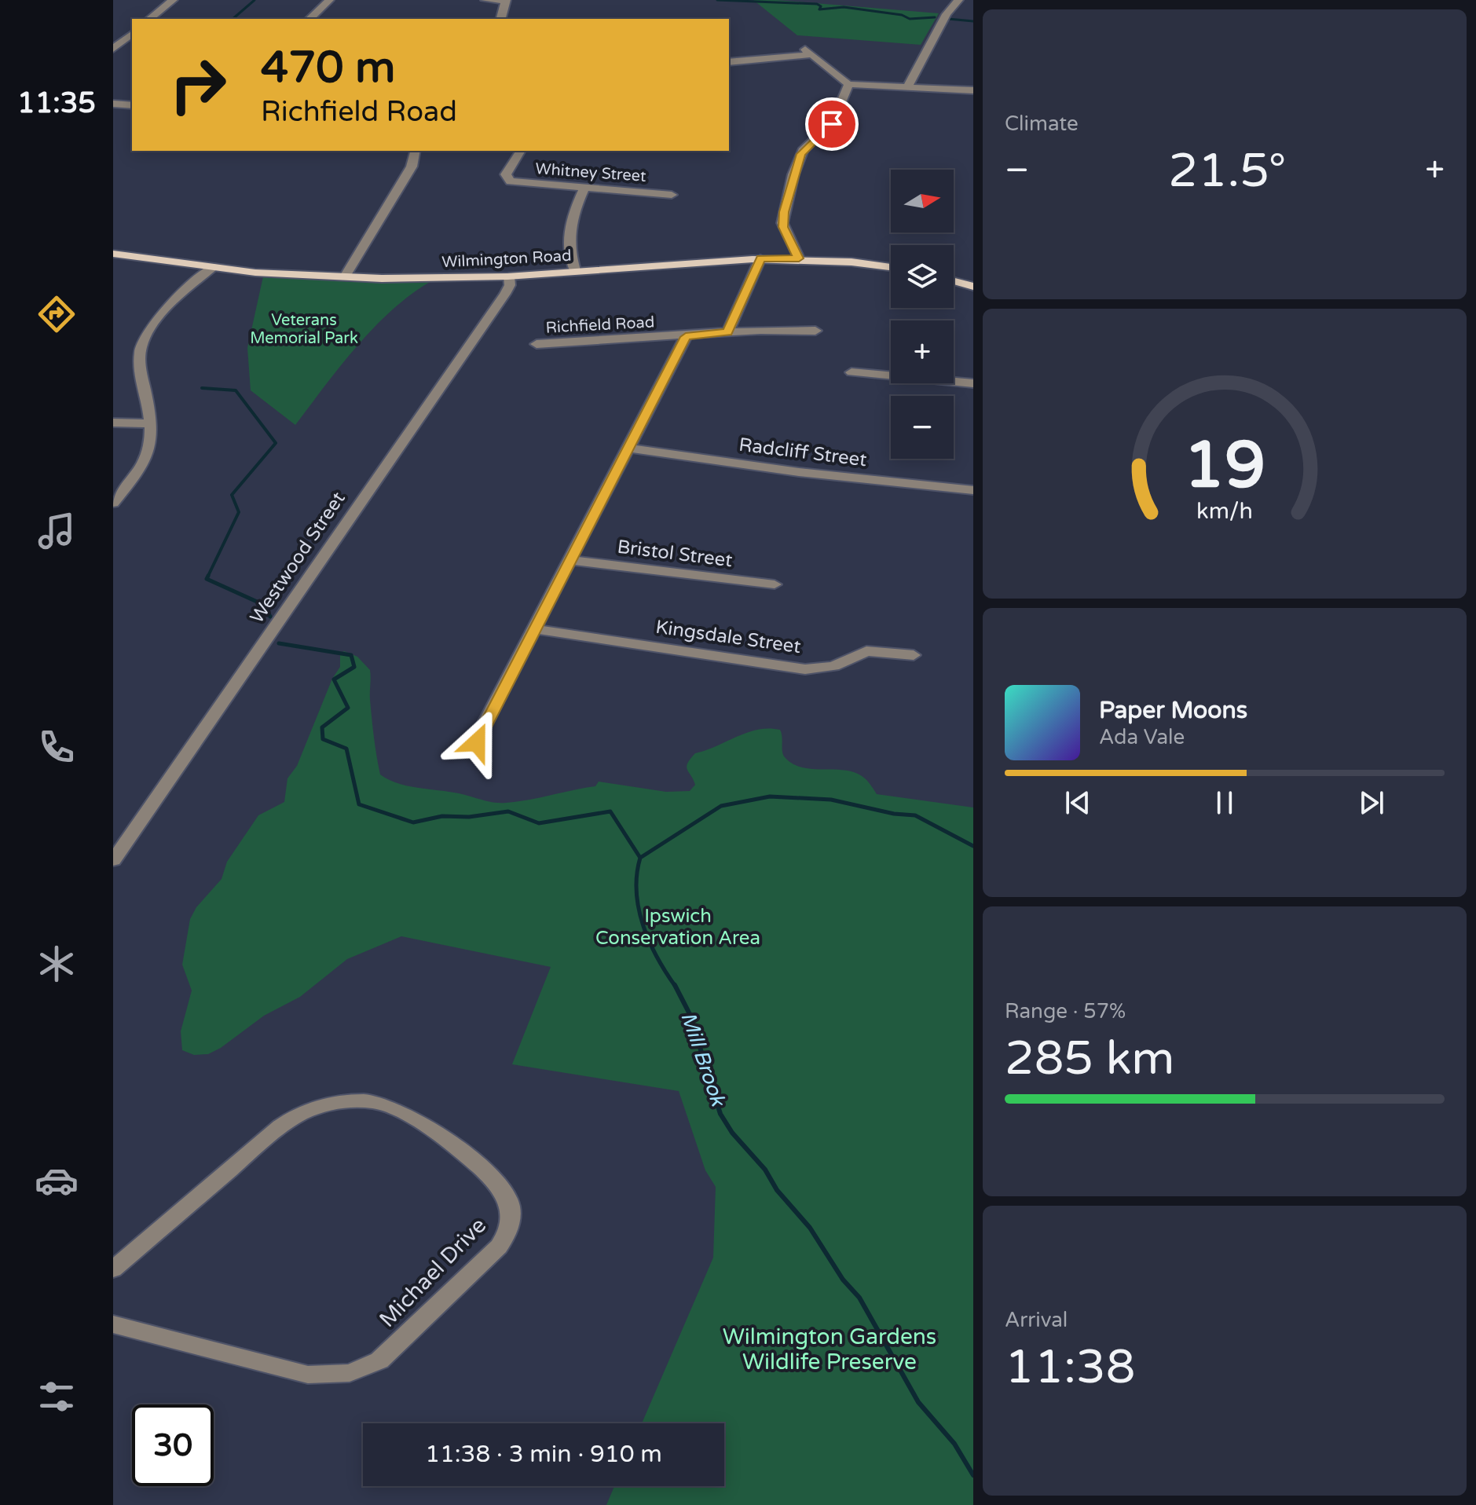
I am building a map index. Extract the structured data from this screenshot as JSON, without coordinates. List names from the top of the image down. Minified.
{"streets":{"main road":["Wilmington Road"],"street":["Whitney Street","Richfield Road","Radcliff Street","Bristol Street","Westwood Street","Kingsdale Street","Michael Drive"]},"crossings":[["Wilmington Road","Westwood Street"]],"water":["Mill Brook"],"parks":["Veterans Memorial Park","Ipswich Conservation Area","Wilmington Gardens Wildlife Preserve"],"north":"right","page":{"tabs":"11:35","tile":["Climate",["Range · 57%","285 km"],["Arrival","11:38"]],"turn":["470 m","Richfield Road"],"heat":["−","21.5°","+"],"map_buttons":["+","−"],"song":["Paper Moons","Ada Vale"],"limit":"30","trip":"11:38 · 3 min · 910 m","gauge":["19","km/h"]}}
